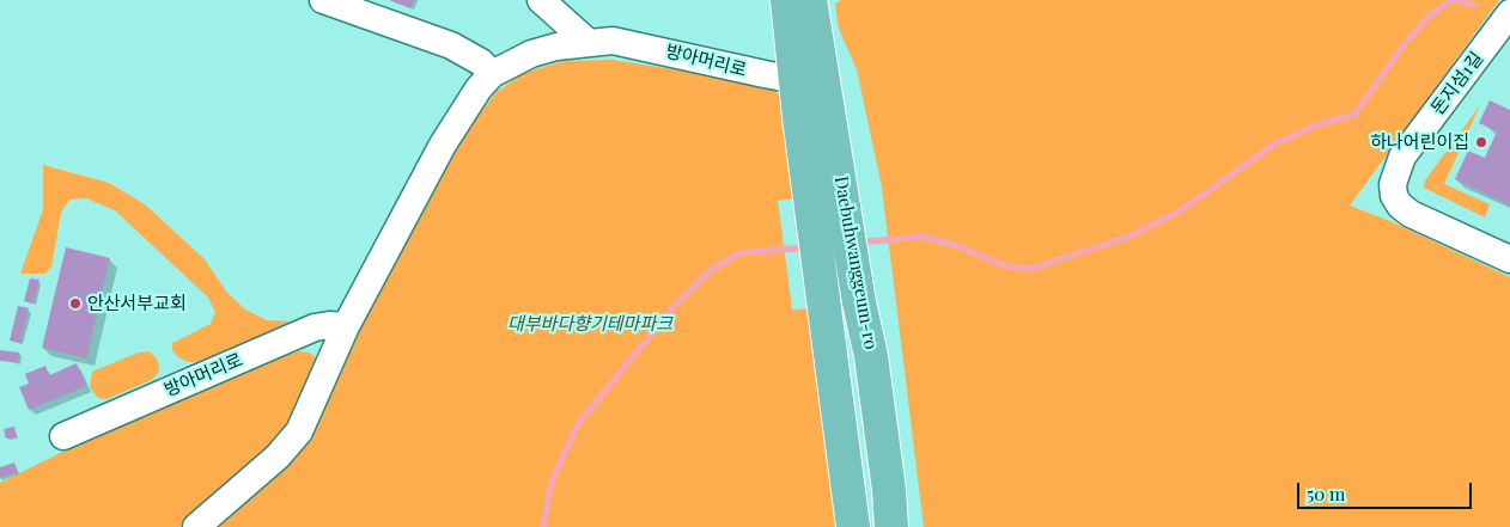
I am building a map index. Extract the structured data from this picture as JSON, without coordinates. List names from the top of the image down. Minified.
{"streets":{"main road":["Daebuhwanggeum-ro"],"street":["방아머리로","돈지섬1길"]},"crossings":[["방아머리로","Daebuhwanggeum-ro"]],"parks":["대부바다향기테마파크"],"places":["하나어린이집","안산서부교회"],"scale_bar":"50 m"}
